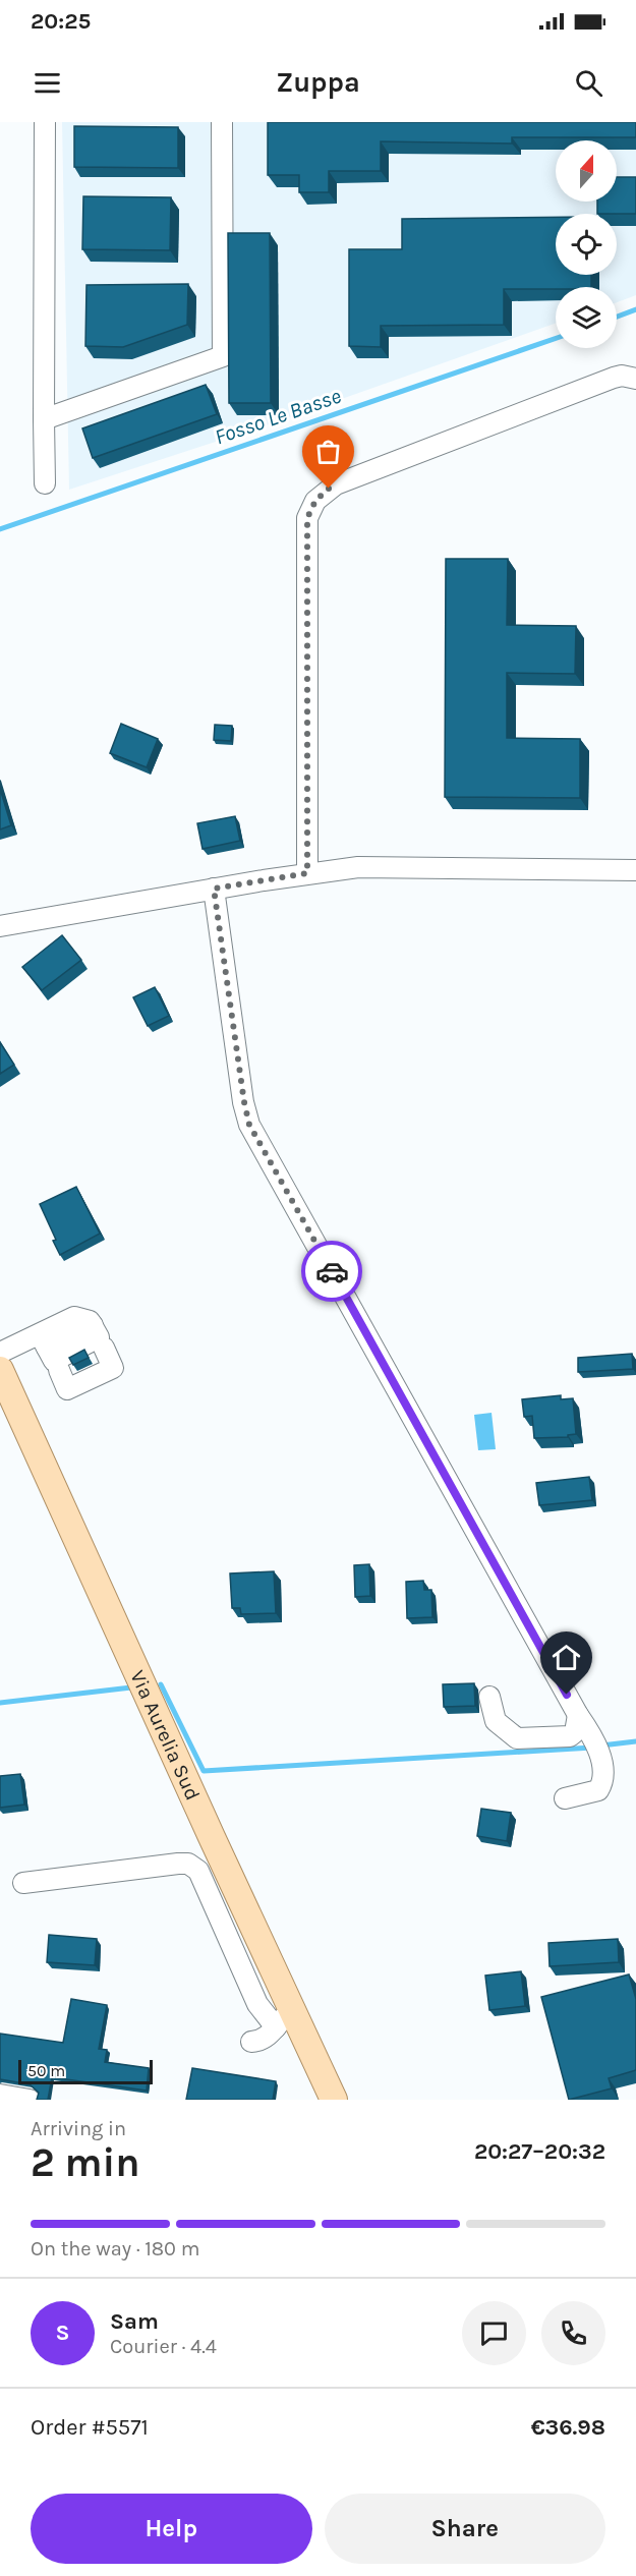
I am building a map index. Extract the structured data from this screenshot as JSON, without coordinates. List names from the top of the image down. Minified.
{"streets":{"main road":["Via Aurelia Sud"]},"water":["Fosso Le Basse"],"scale_bar":"50 m","north":"top","page":{"status":"20:25","header":"Zuppa","scale":"50 m","heading":["2 min","Arriving in","20:27–20:32"],"panel":["Sam","Courier · 4.4","Order #5571","€36.98"],"bar":"On the way · 180 m","round":"S","buttons":["Help","Share"]}}
